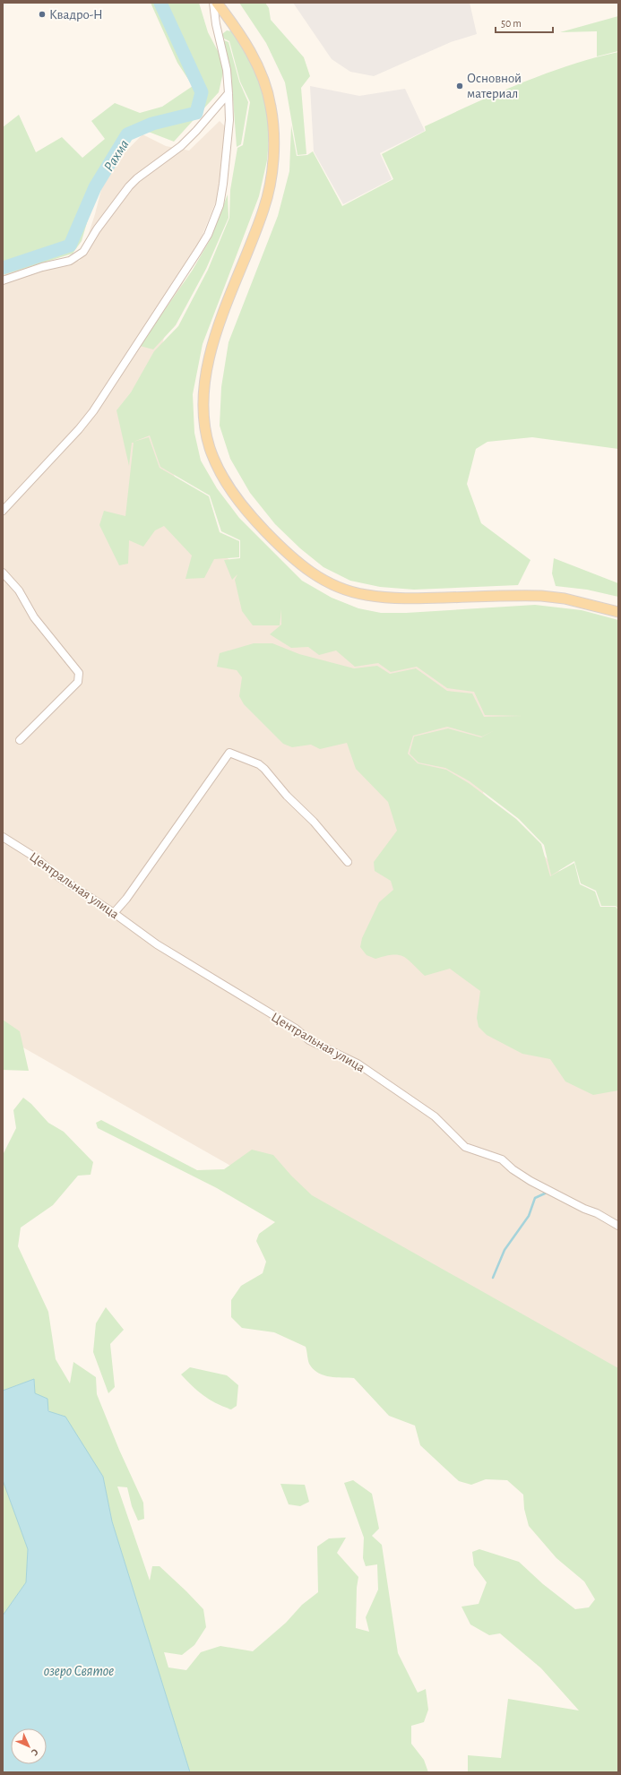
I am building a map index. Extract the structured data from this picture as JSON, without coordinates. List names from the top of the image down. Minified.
{"streets":{"street":["Центральная улица"]},"water":["Рахма","озеро Святое"],"places":["Квадро-Н","Основной материал"],"scale_bar":"50 m","north":"bottom right"}
